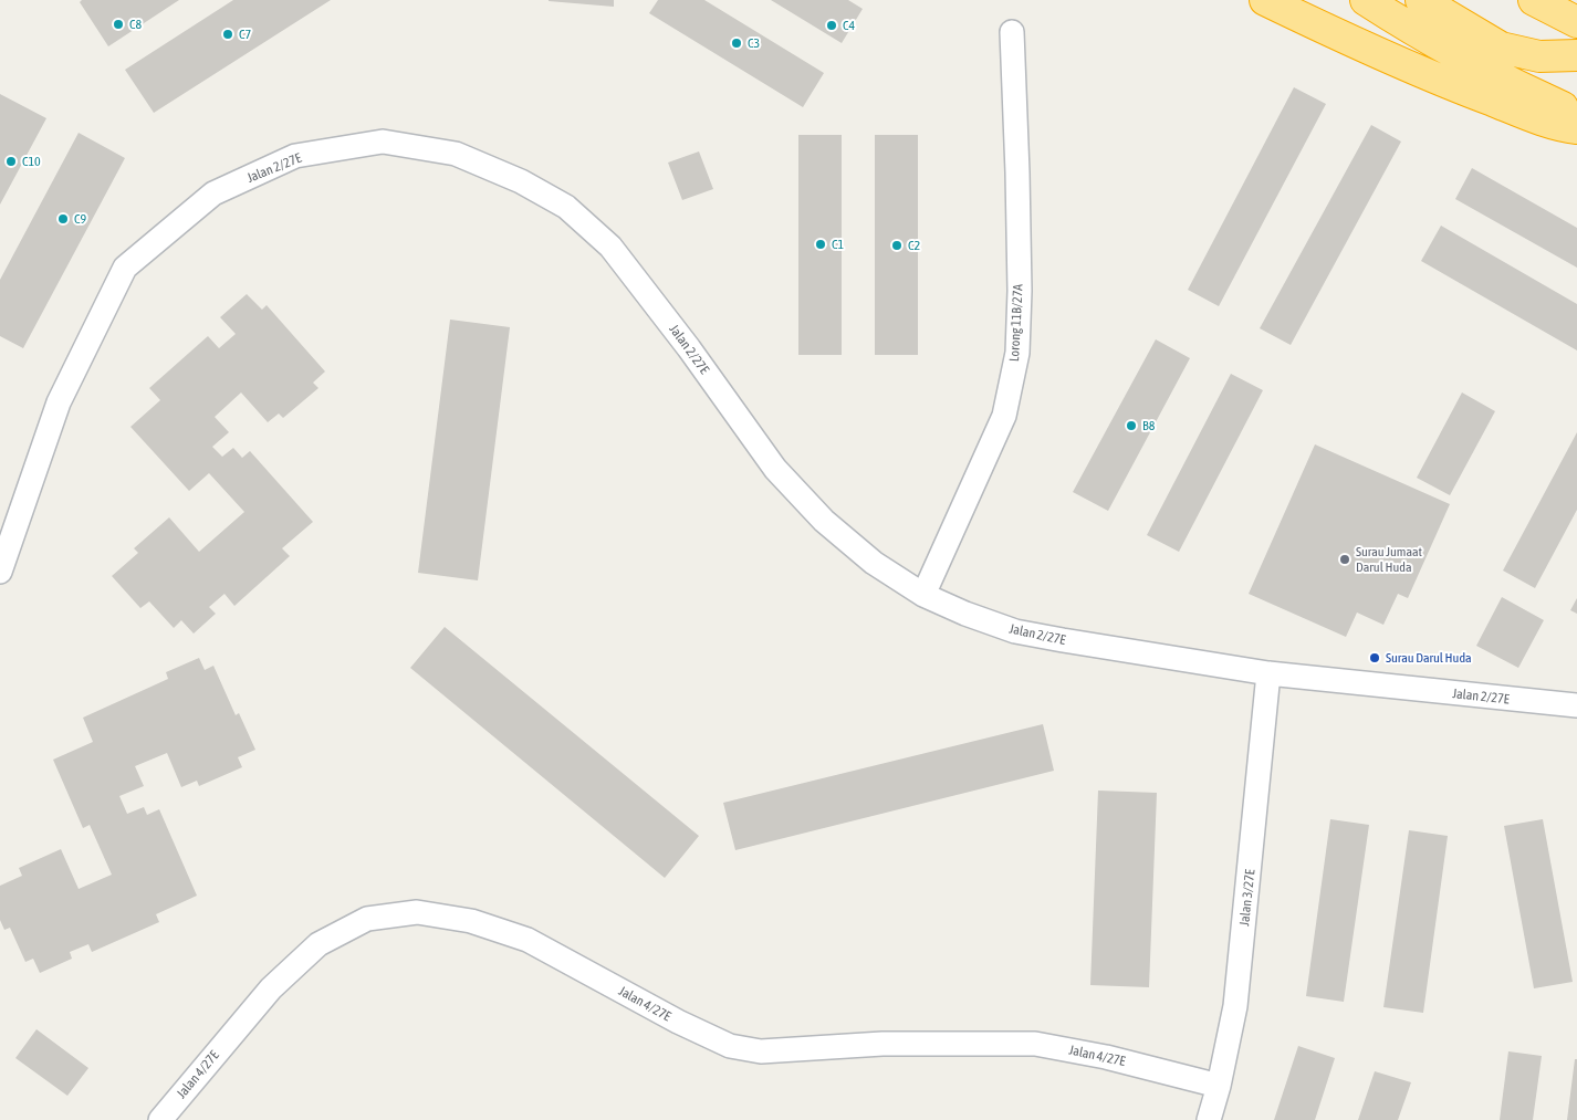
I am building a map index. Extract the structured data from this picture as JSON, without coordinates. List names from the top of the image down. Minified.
{"streets":{"street":["Jalan 2/27E","Lorong 11B/27A","Jalan 3/27E","Jalan 4/27E"]},"crossings":[["Jalan 2/27E","Lorong 11B/27A"],["Jalan 2/27E","Jalan 3/27E"],["Jalan 3/27E","Jalan 4/27E"]],"places":["C8","C4","C7","C3","C10","C9","C1","C2","B8","Surau Jumaat Darul Huda","Surau Darul Huda"]}
